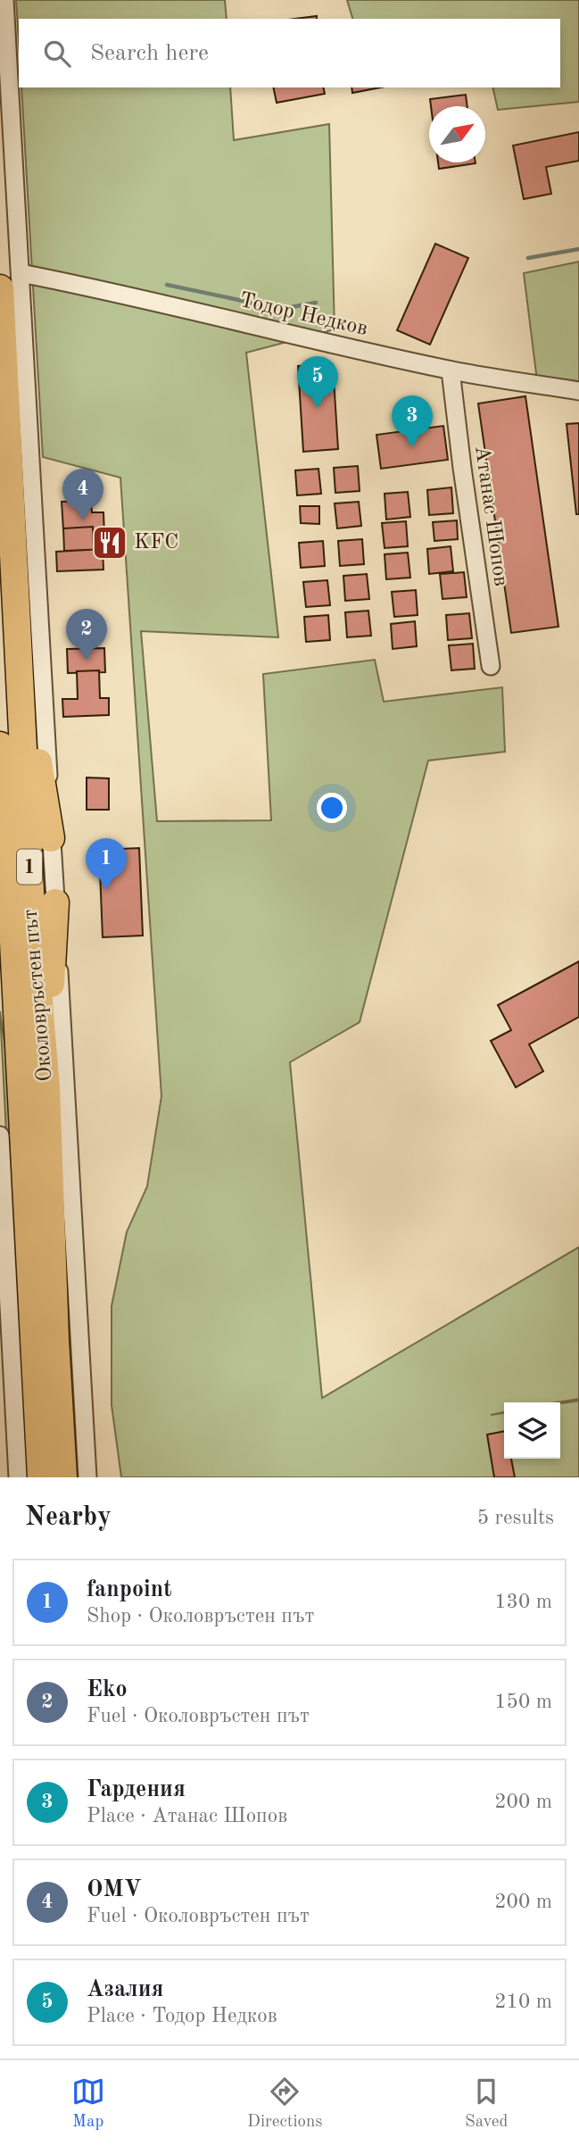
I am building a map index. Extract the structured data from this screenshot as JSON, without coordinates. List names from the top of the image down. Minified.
{"streets":{"highway":["1","Околовръстен път"],"street":["Тодор Недков","Атанас Шопов"]},"crossings":[["Тодор Недков","Атанас Шопов"],["Тодор Недков","Околовръстен път"]],"places":{"restaurant":["KFC"]},"north":"top right","page":{"search":"Search here","pins":["5","3","4","2","1"],"heading":["Nearby","5 results"],"list":[{"mark":"1","name":"fanpoint","note":"Shop · Околовръстен път","value":"130 m"},{"mark":"2","name":"Eko","note":"Fuel · Околовръстен път","value":"150 m"},{"mark":"3","name":"Гардения","note":"Place · Атанас Шопов","value":"200 m"},{"mark":"4","name":"OMV","note":"Fuel · Околовръстен път","value":"200 m"},{"mark":"5","name":"Азалия","note":"Place · Тодор Недков","value":"210 m"}],"nav":["Map","Directions","Saved"]}}
